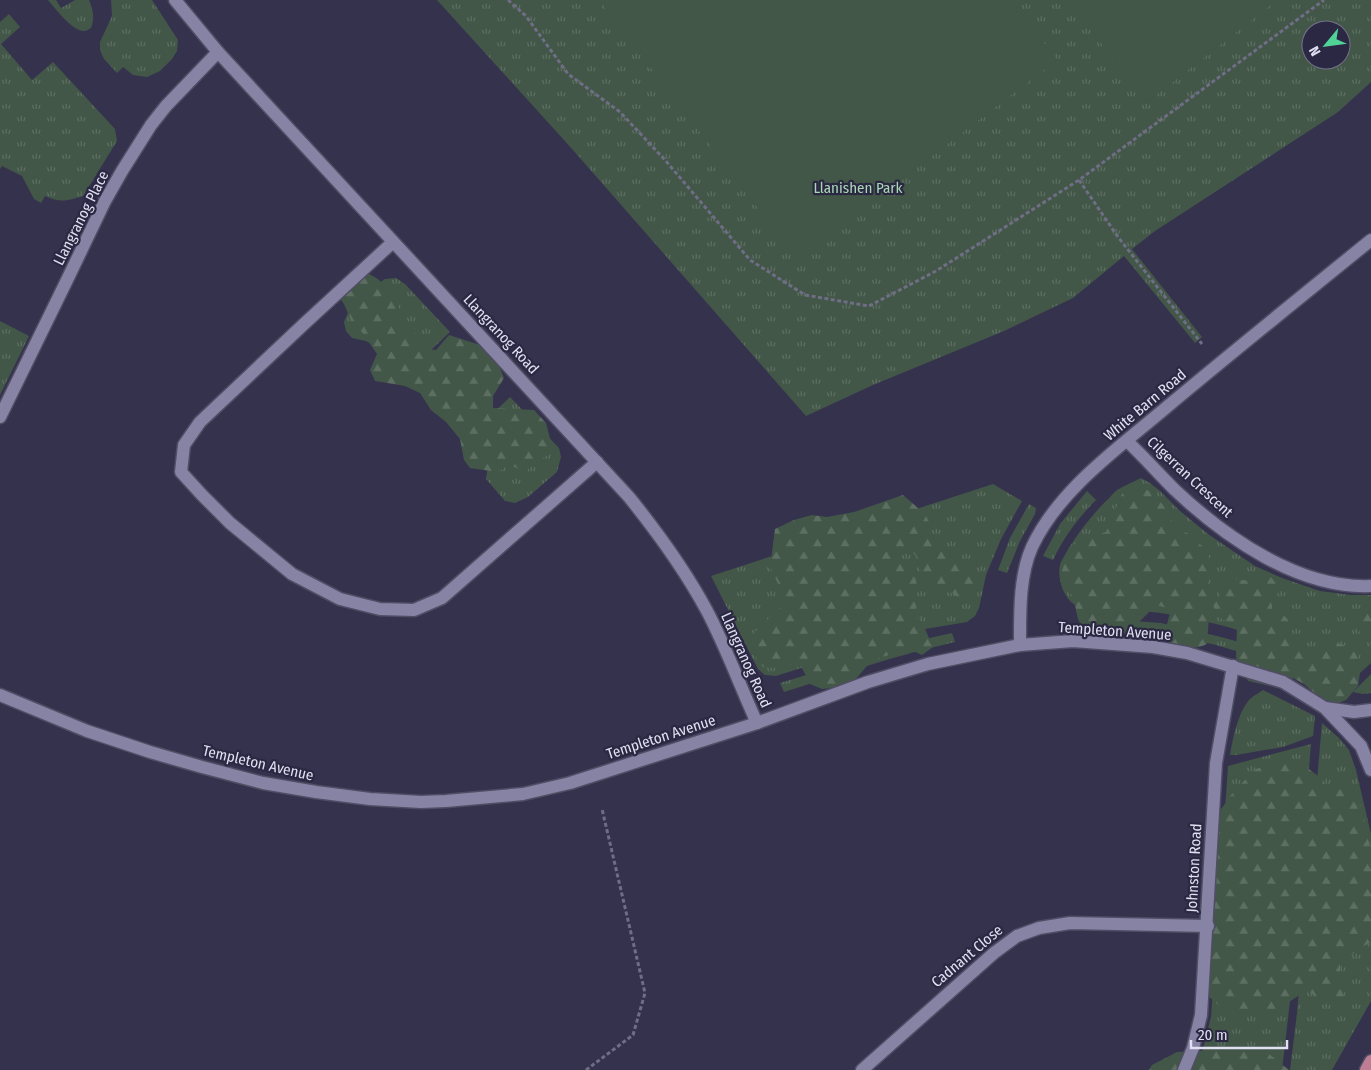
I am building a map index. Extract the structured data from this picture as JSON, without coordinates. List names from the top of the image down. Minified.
{"streets":{"street":["Llangranog Place","Llangranog Road","White Barn Road","Cilgerran Crescent","Templeton Avenue","Johnston Road","Cadnant Close"]},"crossings":[["Llangranog Place","Llangranog Road"],["Llangranog Road","Templeton Avenue"],["White Barn Road","Cilgerran Crescent"],["White Barn Road","Templeton Avenue"],["Templeton Avenue","Johnston Road"],["Johnston Road","Cadnant Close"]],"parks":["Llanishen Park"],"scale_bar":"20 m","north":"bottom left"}
